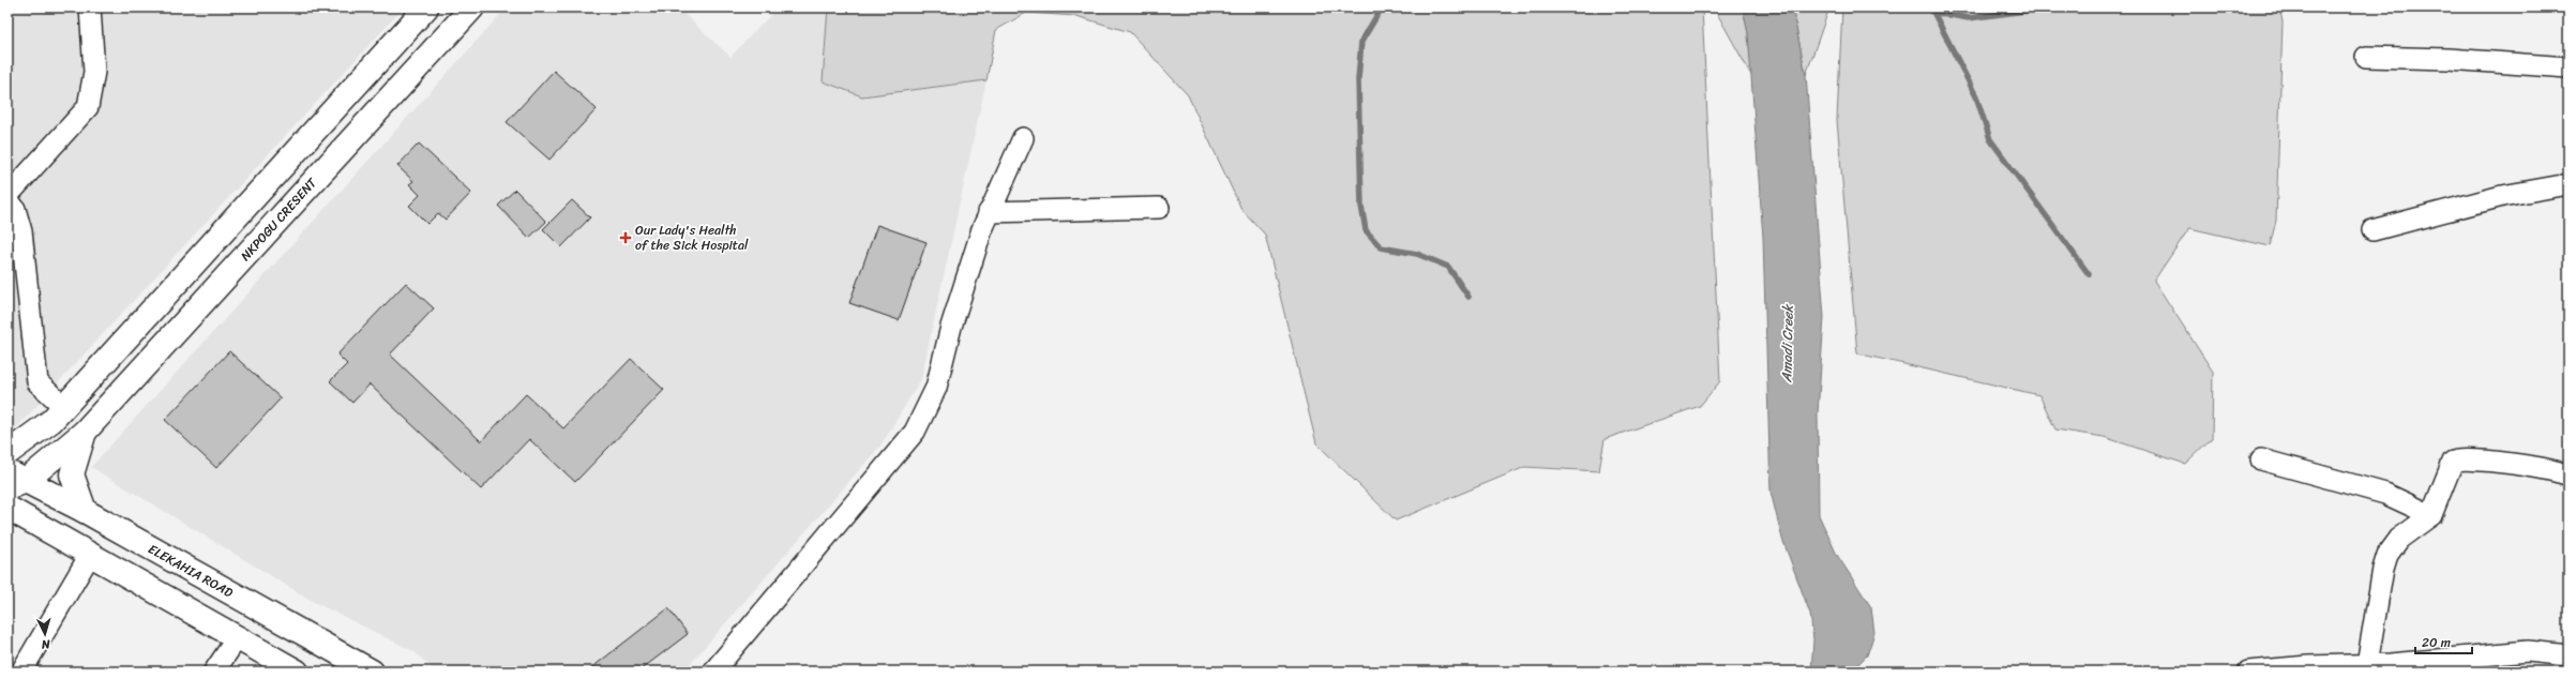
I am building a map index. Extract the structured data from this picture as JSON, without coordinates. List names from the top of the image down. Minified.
{"streets":{"main road":["NKPOGU CRESENT","ELEKAHIA ROAD"]},"crossings":[["NKPOGU CRESENT","ELEKAHIA ROAD"]],"water":["Amadi Creek"],"places":{"health":["Our Lady's Health of the Sick Hospital"]},"scale_bar":"20 m","north":"bottom"}
